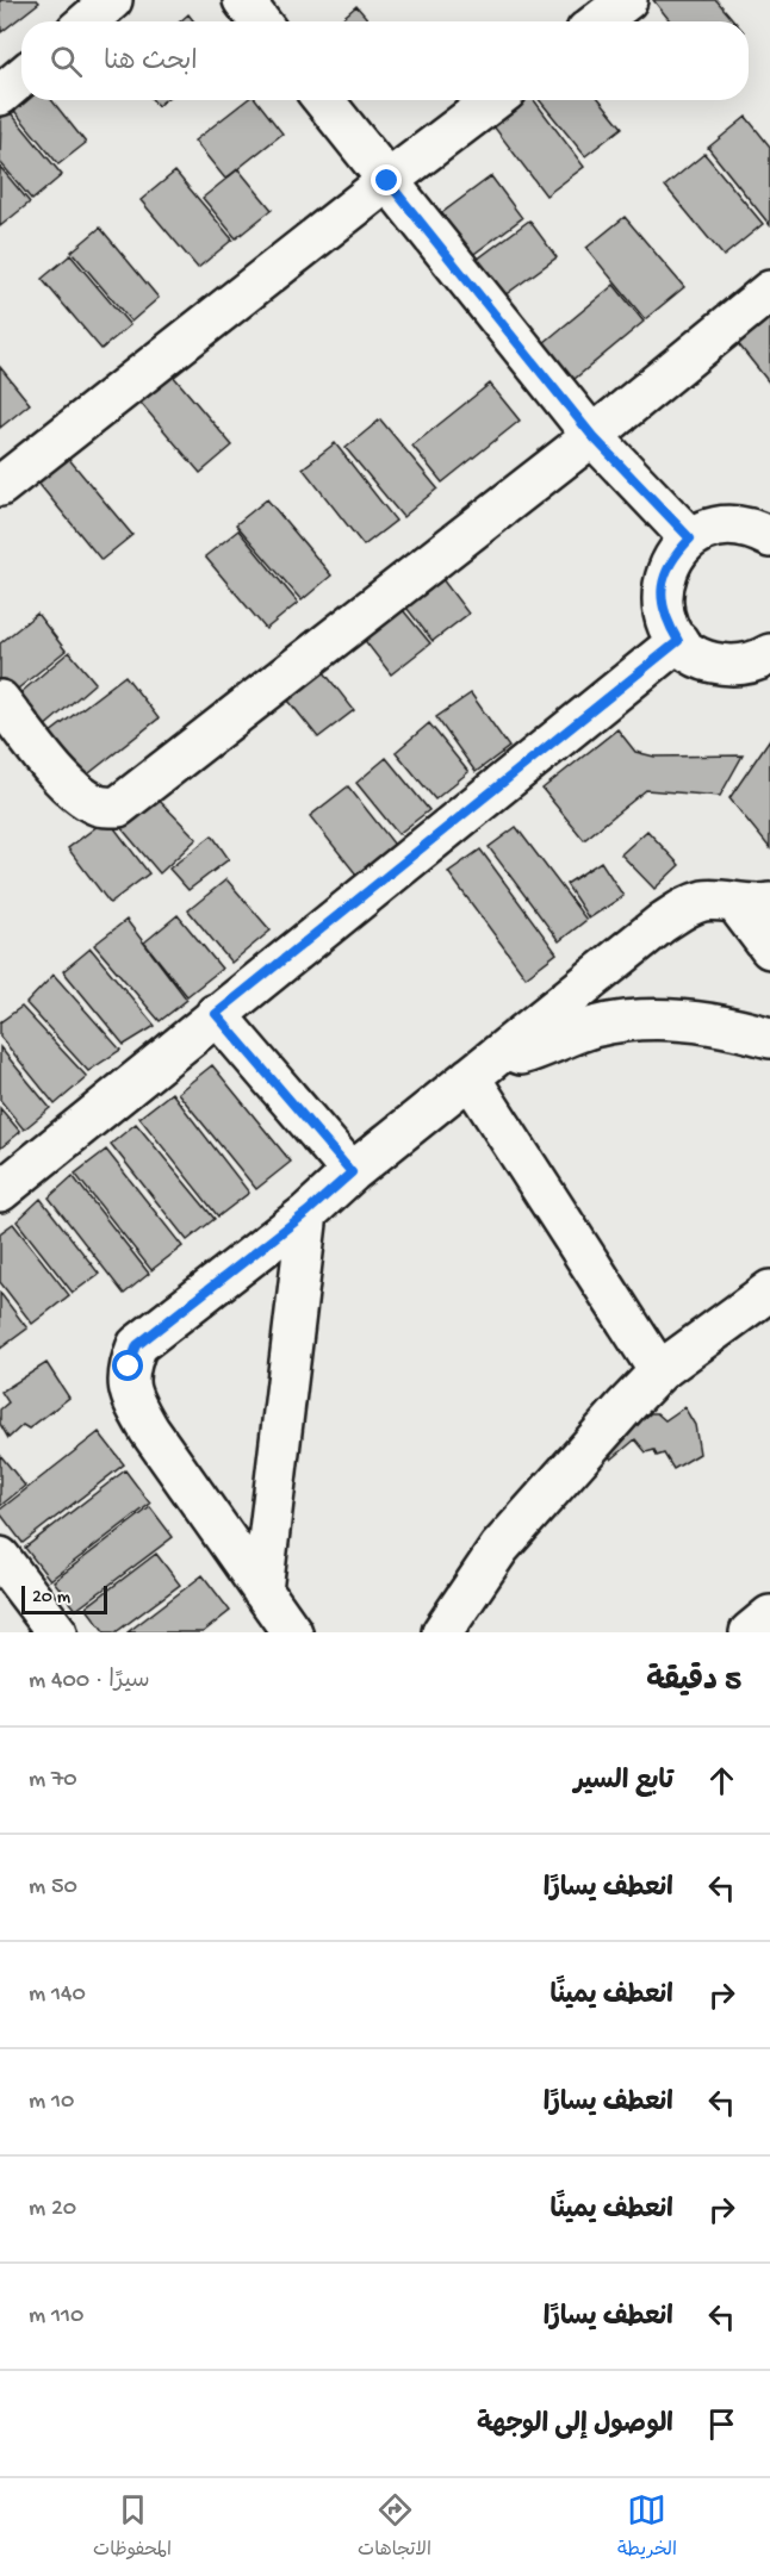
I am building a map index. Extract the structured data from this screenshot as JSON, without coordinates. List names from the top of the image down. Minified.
{"scale_bar":"20 m","page":{"search":"ابحث هنا","scale":"20 m","heading":["5 دقيقة","سيرًا · 400 m"],"list":[["تابع السير","70 m"],["انعطف يسارًا","50 m"],["انعطف يمينًا","140 m"],["انعطف يسارًا","10 m"],["انعطف يمينًا","20 m"],["انعطف يسارًا","110 m"],"الوصول إلى الوجهة"],"nav":["الخريطة","الاتجاهات","المحفوظات"]}}
